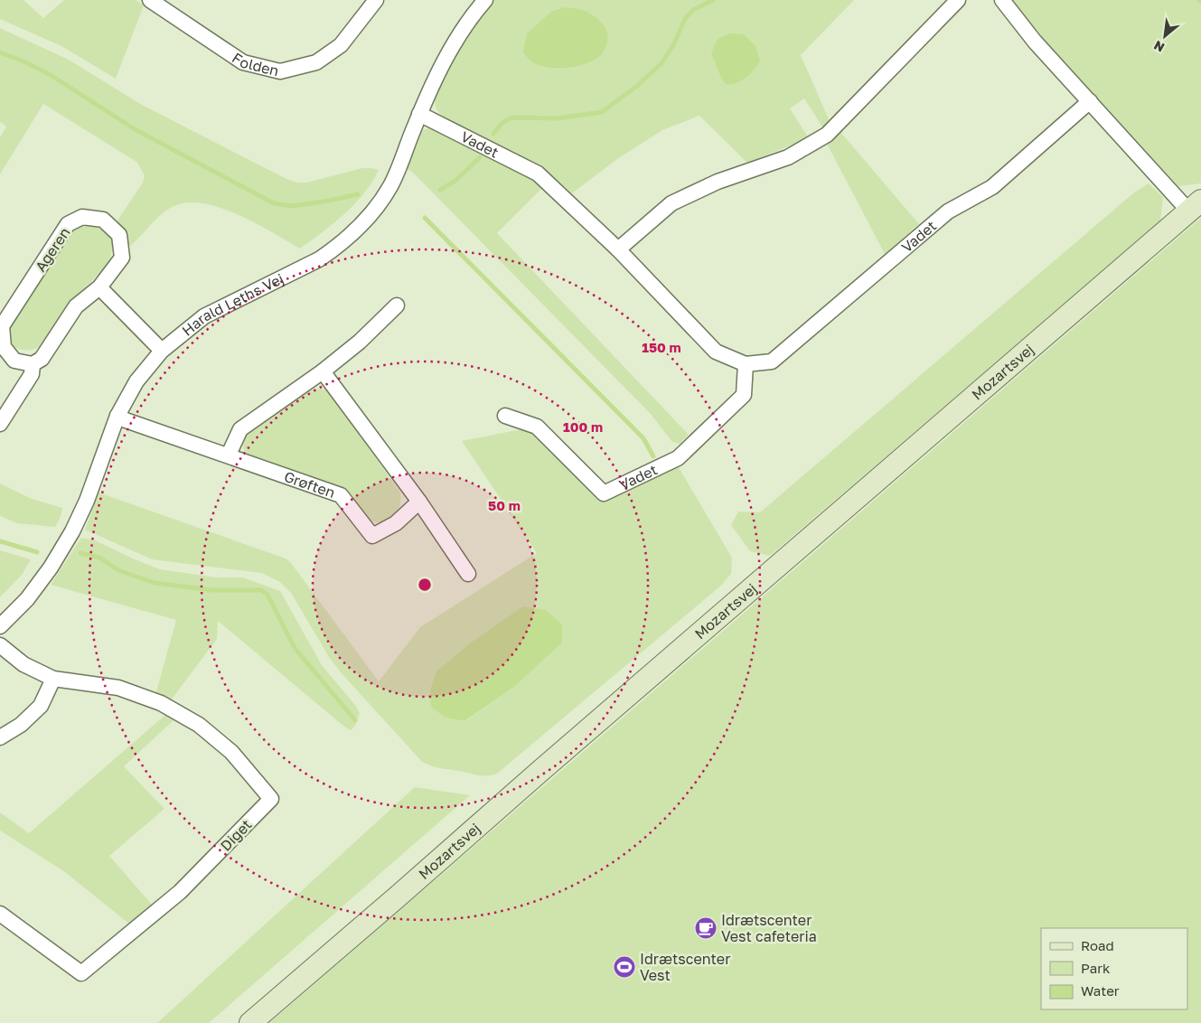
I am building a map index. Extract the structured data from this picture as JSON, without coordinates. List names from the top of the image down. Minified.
{"streets":{"street":["Folden","Vadet","Ageren","Harald Leths Vej","Mozartsvej","Grøften","Diget"]},"crossings":[["Vadet","Harald Leths Vej"],["Harald Leths Vej","Grøften"]],"places":{"cafe":["Idrætscenter Vest cafeteria"],"sports":["Idrætscenter Vest"]},"legend":["Road","Park","Water"],"north":"bottom left","rings":["150 m","100 m","50 m"]}
